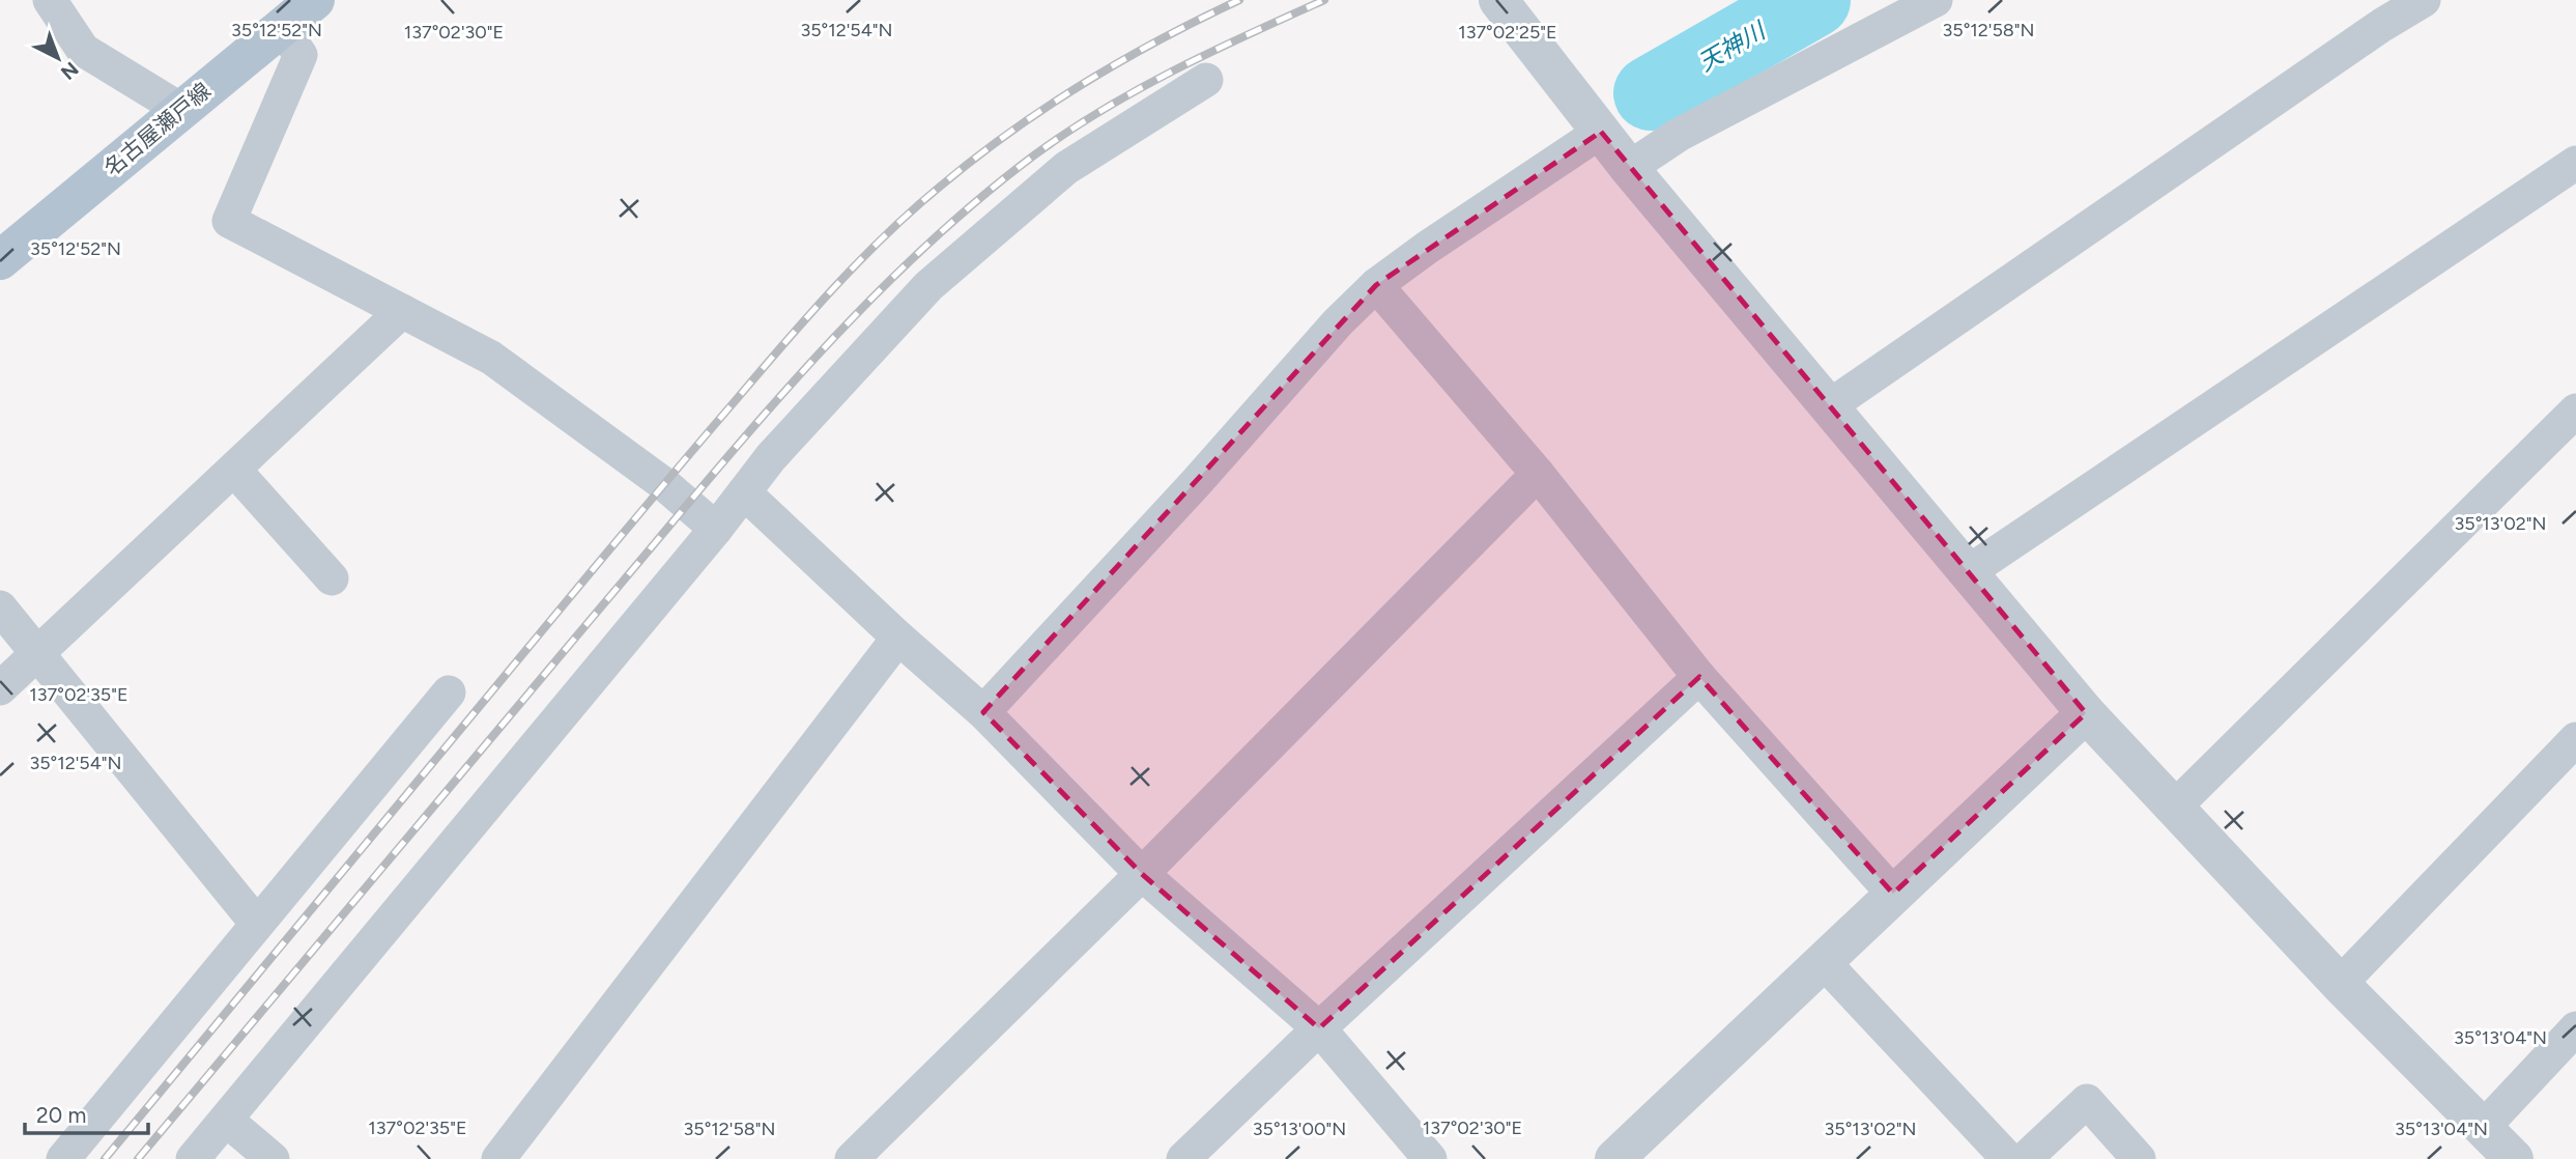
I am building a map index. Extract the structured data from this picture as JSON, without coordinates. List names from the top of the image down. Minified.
{"streets":{"main road":["名古屋瀬戸線"]},"water":["天神川"],"scale_bar":"20 m","north":"bottom right","coordinates":["35°12'52\"N","35°12'54\"N","35°12'58\"N","137°02'30\"E","137°02'25\"E","35°13'02\"N","137°02'35\"E","35°13'04\"N","35°13'00\"N"]}
